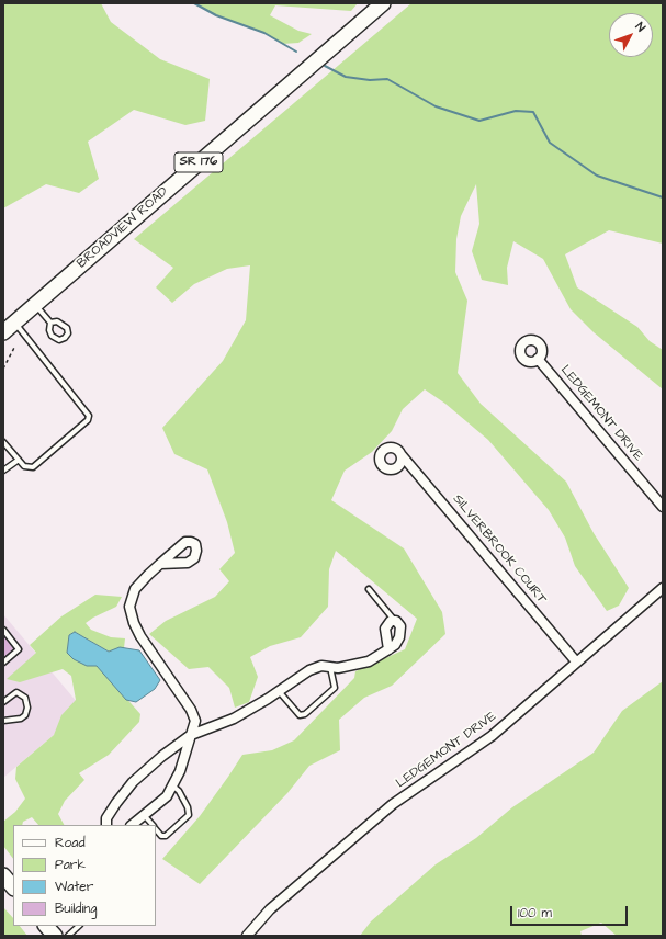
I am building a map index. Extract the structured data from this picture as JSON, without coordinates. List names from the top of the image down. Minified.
{"streets":{"main road":["SR 176","BROADVIEW ROAD"],"street":["LEDGEMONT DRIVE","SILVERBROOK COURT"]},"crossings":[["LEDGEMONT DRIVE","SILVERBROOK COURT"]],"legend":["Road","Park","Water","Building"],"scale_bar":"100 m","north":"top right"}
